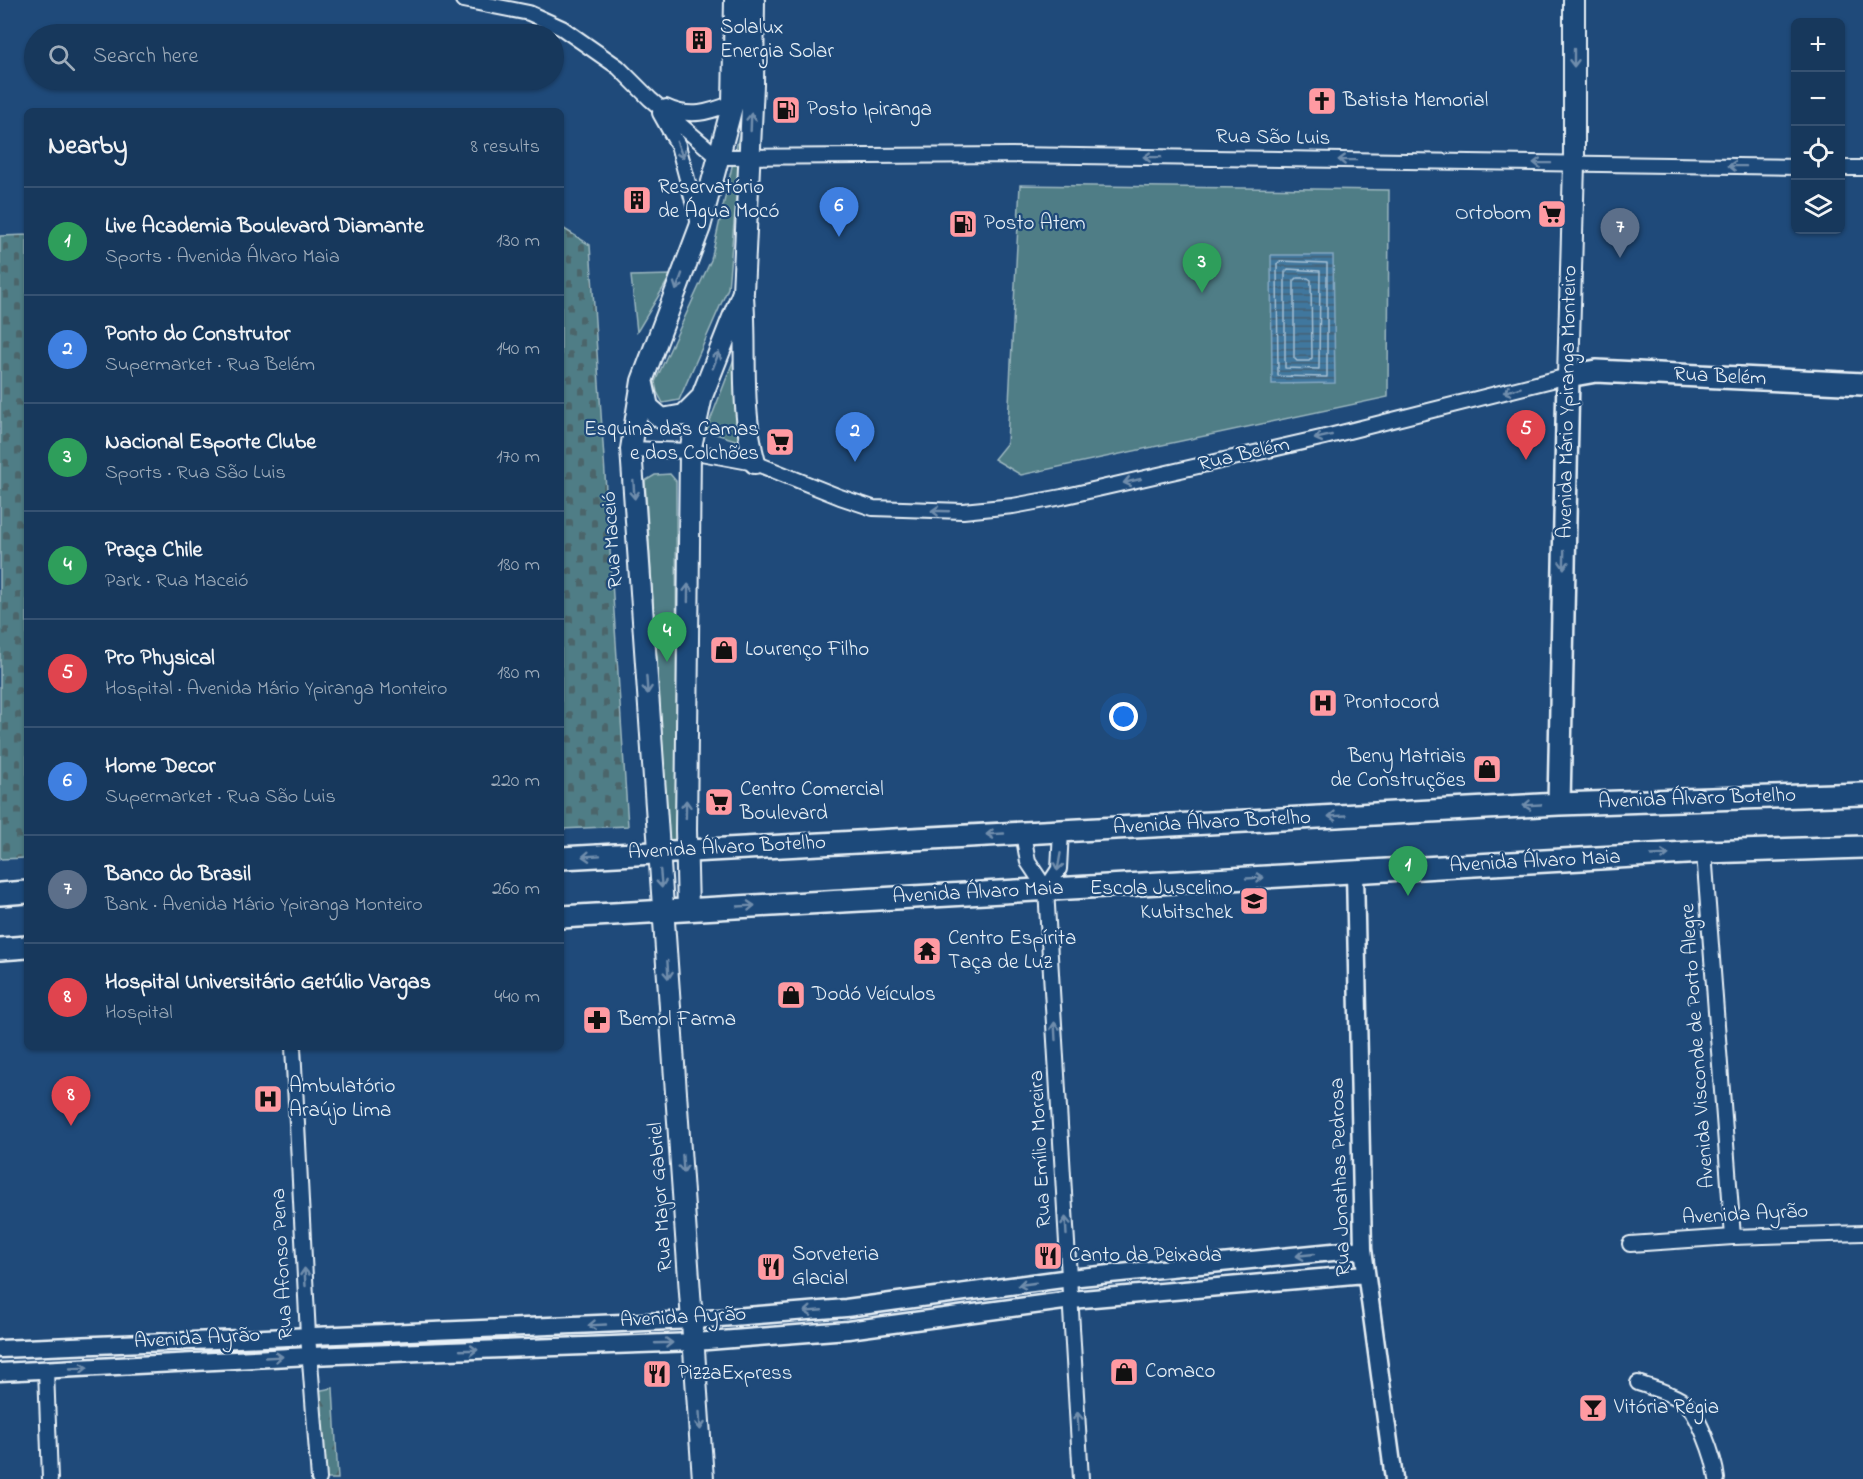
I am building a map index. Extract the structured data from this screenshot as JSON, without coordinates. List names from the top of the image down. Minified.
{"streets":{"main road":["Rua Belém","Avenida Mário Ypiranga Monteiro","Rua Maceió","Avenida Álvaro Botelho","Avenida Álvaro Maia","Rua Major Gabriel"],"street":["Rua São Luis","Avenida Visconde de Porto Alegre","Rua Emílio Moreira","Rua Jonathas Pedrosa","Avenida Ayrão","Rua Afonso Pena"]},"crossings":[["Rua São Luis","Avenida Mário Ypiranga Monteiro"],["Rua São Luis","Rua Maceió"],["Rua Belém","Avenida Mário Ypiranga Monteiro"],["Rua Belém","Rua Maceió"],["Avenida Mário Ypiranga Monteiro","Avenida Álvaro Botelho"],["Rua Maceió","Avenida Álvaro Botelho"],["Rua Maceió","Avenida Álvaro Maia"],["Rua Maceió","Rua Major Gabriel"],["Avenida Álvaro Botelho","Rua Emílio Moreira"],["Avenida Álvaro Maia","Avenida Visconde de Porto Alegre"],["Avenida Álvaro Maia","Rua Emílio Moreira"],["Avenida Álvaro Maia","Rua Jonathas Pedrosa"],["Avenida Álvaro Maia","Rua Major Gabriel"],["Avenida Visconde de Porto Alegre","Avenida Ayrão"],["Rua Emílio Moreira","Avenida Ayrão"],["Rua Jonathas Pedrosa","Avenida Ayrão"],["Rua Major Gabriel","Avenida Ayrão"],["Avenida Ayrão","Rua Afonso Pena"]],"one_way":["Rua São Luis","Rua Belém","Avenida Mário Ypiranga Monteiro","Avenida Álvaro Botelho","Avenida Álvaro Maia","Rua Emílio Moreira","Rua Major Gabriel","Rua Afonso Pena"],"places":{"building":["Solalux Energia Solar","Reservatório de Água Mocó"],"church":["Batista Memorial"],"fuel station":["Posto Ipiranga","Posto Atem"],"supermarket":["Ortobom","Esquina das Camas e dos Colchões","Centro Comercial Boulevard"],"shop":["Lourenço Filho","Beny Matriais de Construções","Dodó Veículos","Comaco"],"hospital":["Prontocord","Ambulatório Araújo Lima"],"school or university":["Escola Juscelino Kubitschek"],"temple":["Centro Espírita Taça de Luz"],"pharmacy":["Bemol Farma"],"restaurant":["Canto da Peixada","Sorveteria Glacial","PizzaExpress"],"bar":["Vitória Régia"]},"page":{"map_buttons":["+","−"],"search":"Search here","heading":["Nearby","8 results"],"list":[{"mark":"1","name":"Live Academia Boulevard Diamante","note":"Sports · Avenida Álvaro Maia","value":"130 m"},{"mark":"2","name":"Ponto do Construtor","note":"Supermarket · Rua Belém","value":"140 m"},{"mark":"3","name":"Nacional Esporte Clube","note":"Sports · Rua São Luis","value":"170 m"},{"mark":"4","name":"Praça Chile","note":"Park · Rua Maceió","value":"180 m"},{"mark":"5","name":"Pro Physical","note":"Hospital · Avenida Mário Ypiranga Monteiro","value":"180 m"},{"mark":"6","name":"Home Decor","note":"Supermarket · Rua São Luis","value":"220 m"},{"mark":"7","name":"Banco do Brasil","note":"Bank · Avenida Mário Ypiranga Monteiro","value":"260 m"},{"mark":"8","name":"Hospital Universitário Getúlio Vargas","note":"Hospital","value":"440 m"}],"pins":["6","7","3","5","2","4","1","8"]}}
